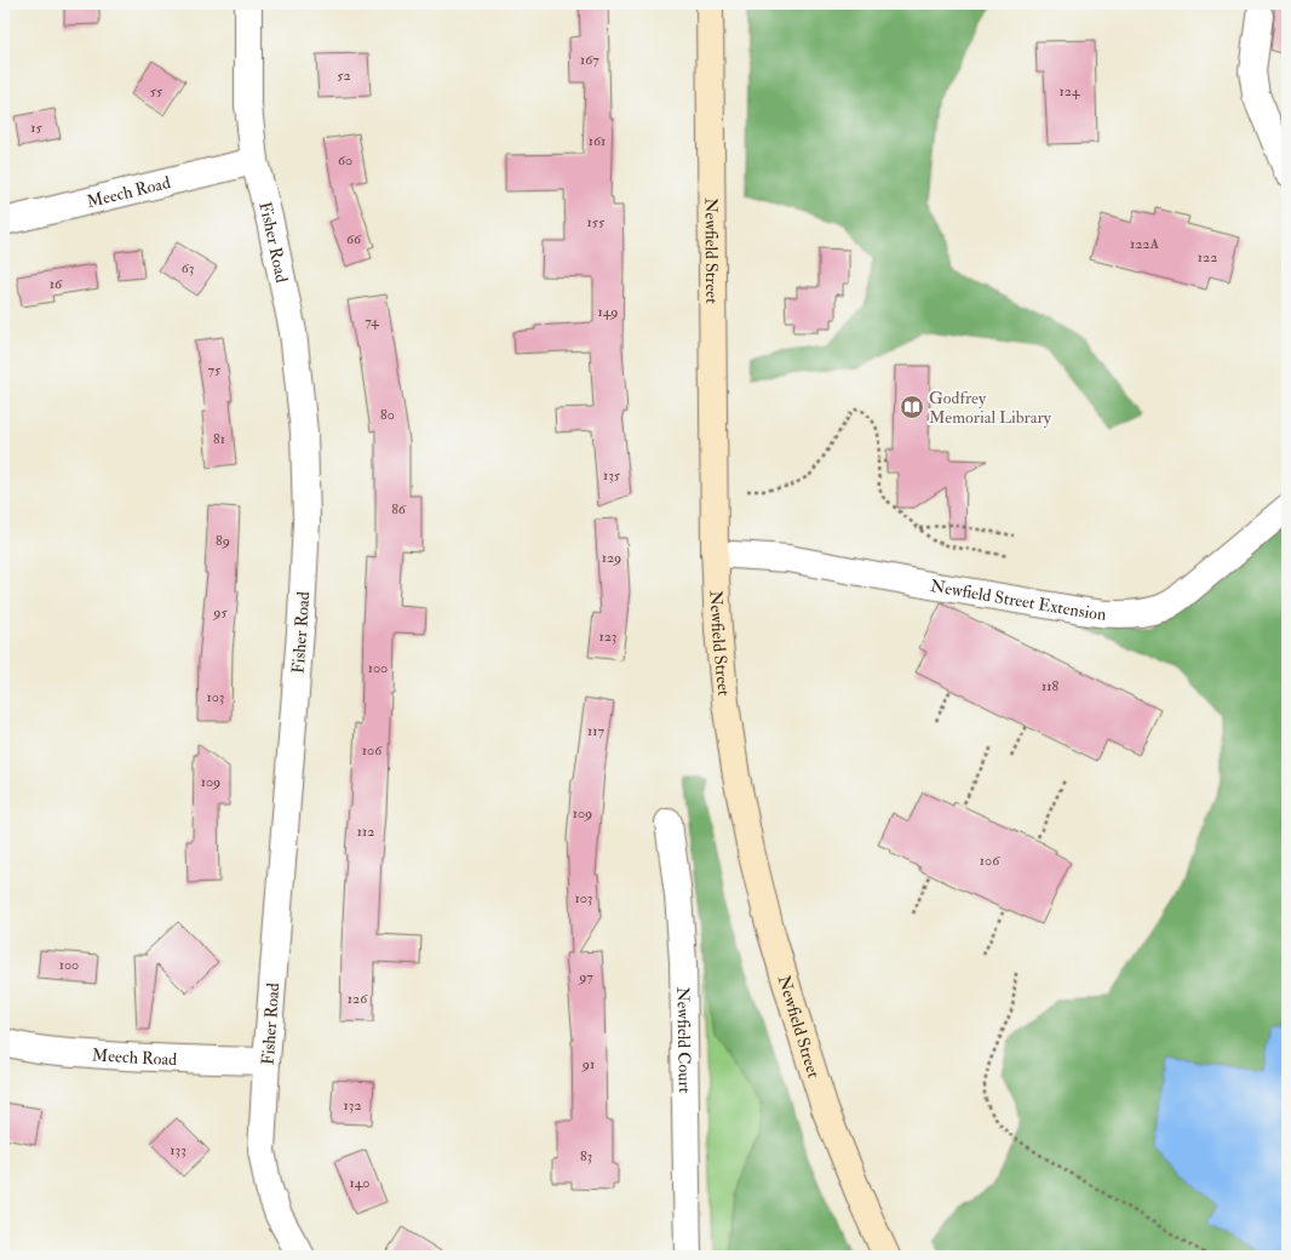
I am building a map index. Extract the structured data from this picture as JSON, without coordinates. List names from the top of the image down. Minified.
{"streets":{"main road":["Newfield Street"],"street":["Meech Road","Fisher Road","Newfield Street Extension","Newfield Court"]},"crossings":[["Meech Road","Fisher Road"],["Newfield Street","Newfield Street Extension"]],"places":{"library":["Godfrey Memorial Library"]},"house_numbers":["167","52","55","124","15","161","60","155","66","122A","122","63","16","149","74","75","80","81","135","86","89","129","95","123","100","118","103","117","106","109","109","112","106","103","100","97","126","91","132","133","83","140"]}
